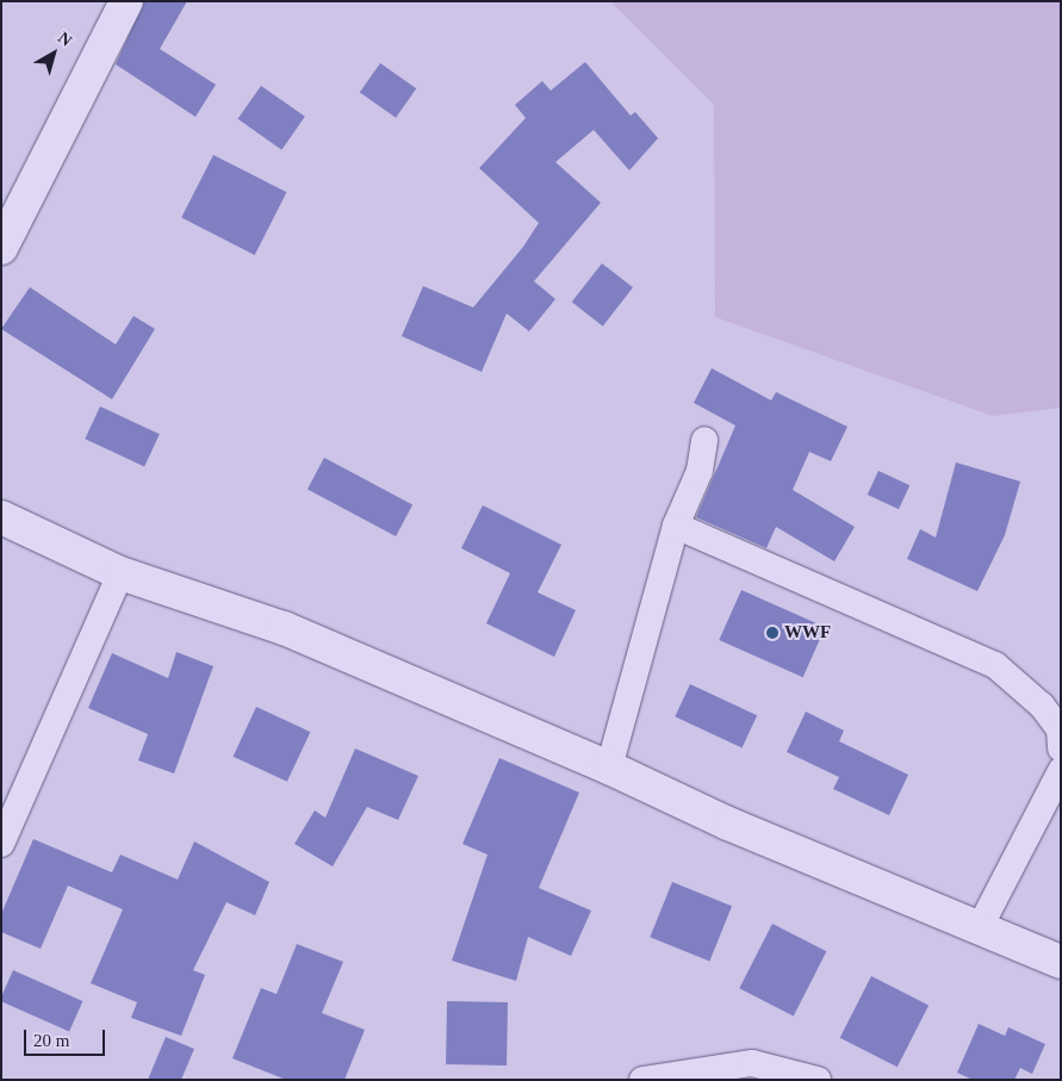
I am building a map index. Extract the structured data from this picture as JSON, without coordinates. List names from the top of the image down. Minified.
{"places":["WWF"],"scale_bar":"20 m","north":"top right"}
